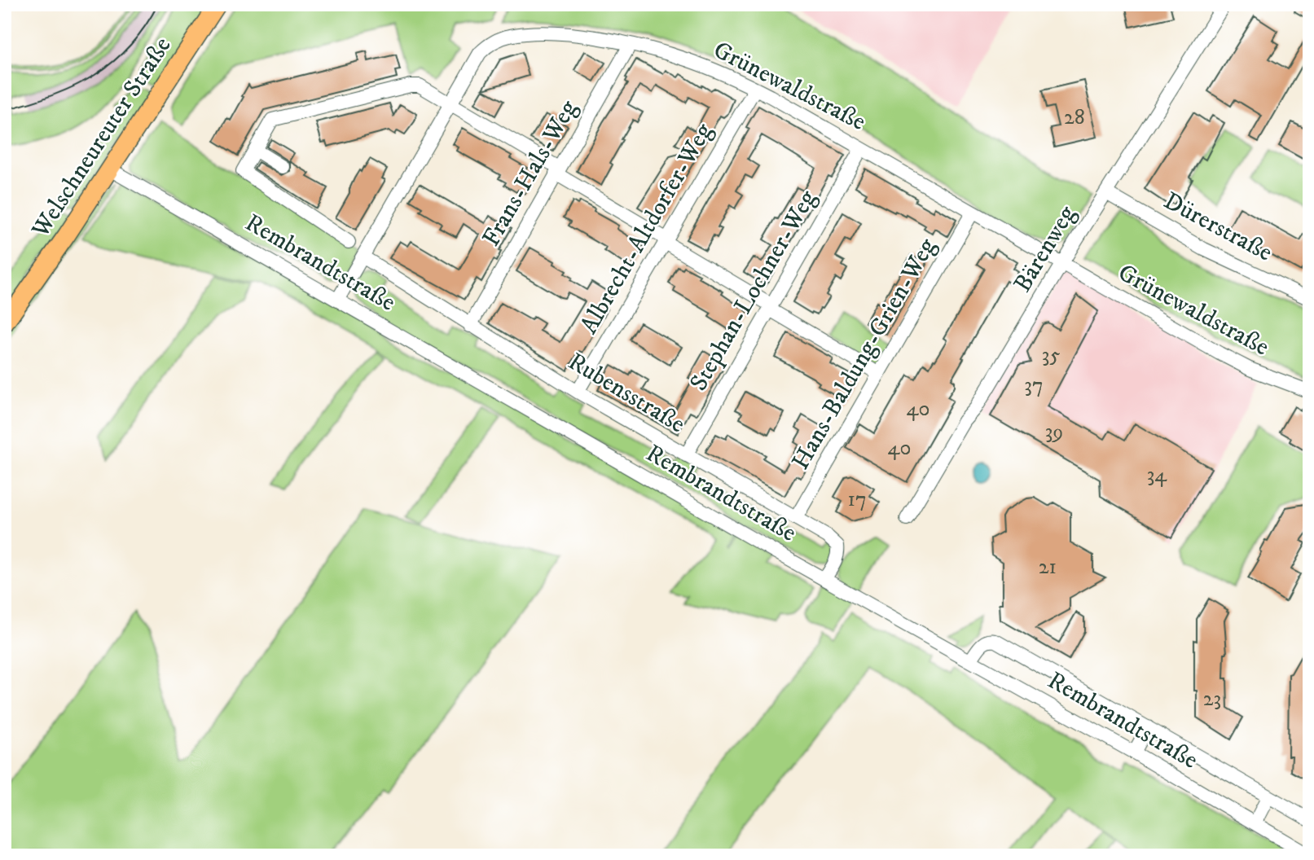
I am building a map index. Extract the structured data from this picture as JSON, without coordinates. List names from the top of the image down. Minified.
{"streets":{"main road":["Welschneureuter Straße"],"street":["Grünewaldstraße","Frans-Hals-Weg","Dürerstraße","Albrecht-Altdorfer-Weg","Bärenweg","Rembrandtstraße","Stephan-Lochner-Weg","Hans-Baldung-Grien-Weg","Rubensstraße"]},"crossings":[["Grünewaldstraße","Frans-Hals-Weg"],["Grünewaldstraße","Albrecht-Altdorfer-Weg"],["Grünewaldstraße","Bärenweg"],["Grünewaldstraße","Rembrandtstraße"],["Grünewaldstraße","Stephan-Lochner-Weg"],["Grünewaldstraße","Hans-Baldung-Grien-Weg"],["Grünewaldstraße","Rubensstraße"],["Welschneureuter Straße","Rembrandtstraße"],["Frans-Hals-Weg","Rubensstraße"],["Dürerstraße","Bärenweg"],["Albrecht-Altdorfer-Weg","Rubensstraße"],["Rembrandtstraße","Rubensstraße"],["Stephan-Lochner-Weg","Rubensstraße"],["Hans-Baldung-Grien-Weg","Rubensstraße"]],"house_numbers":["28","35","37","40","39","40","34","17","21","23"]}
